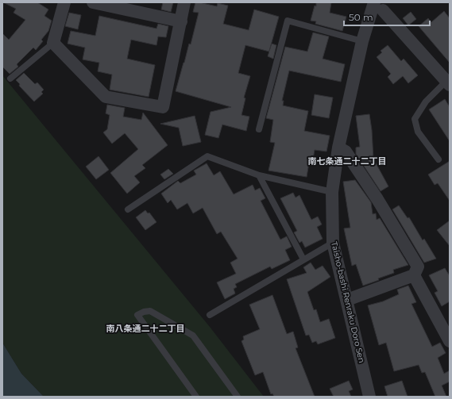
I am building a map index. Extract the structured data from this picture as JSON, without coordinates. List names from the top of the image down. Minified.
{"streets":{"street":["Taisho-bashi Renraku Doro Sen"]},"districts":["南七条通二十二丁目","南八条通二十二丁目"],"scale_bar":"50 m"}
